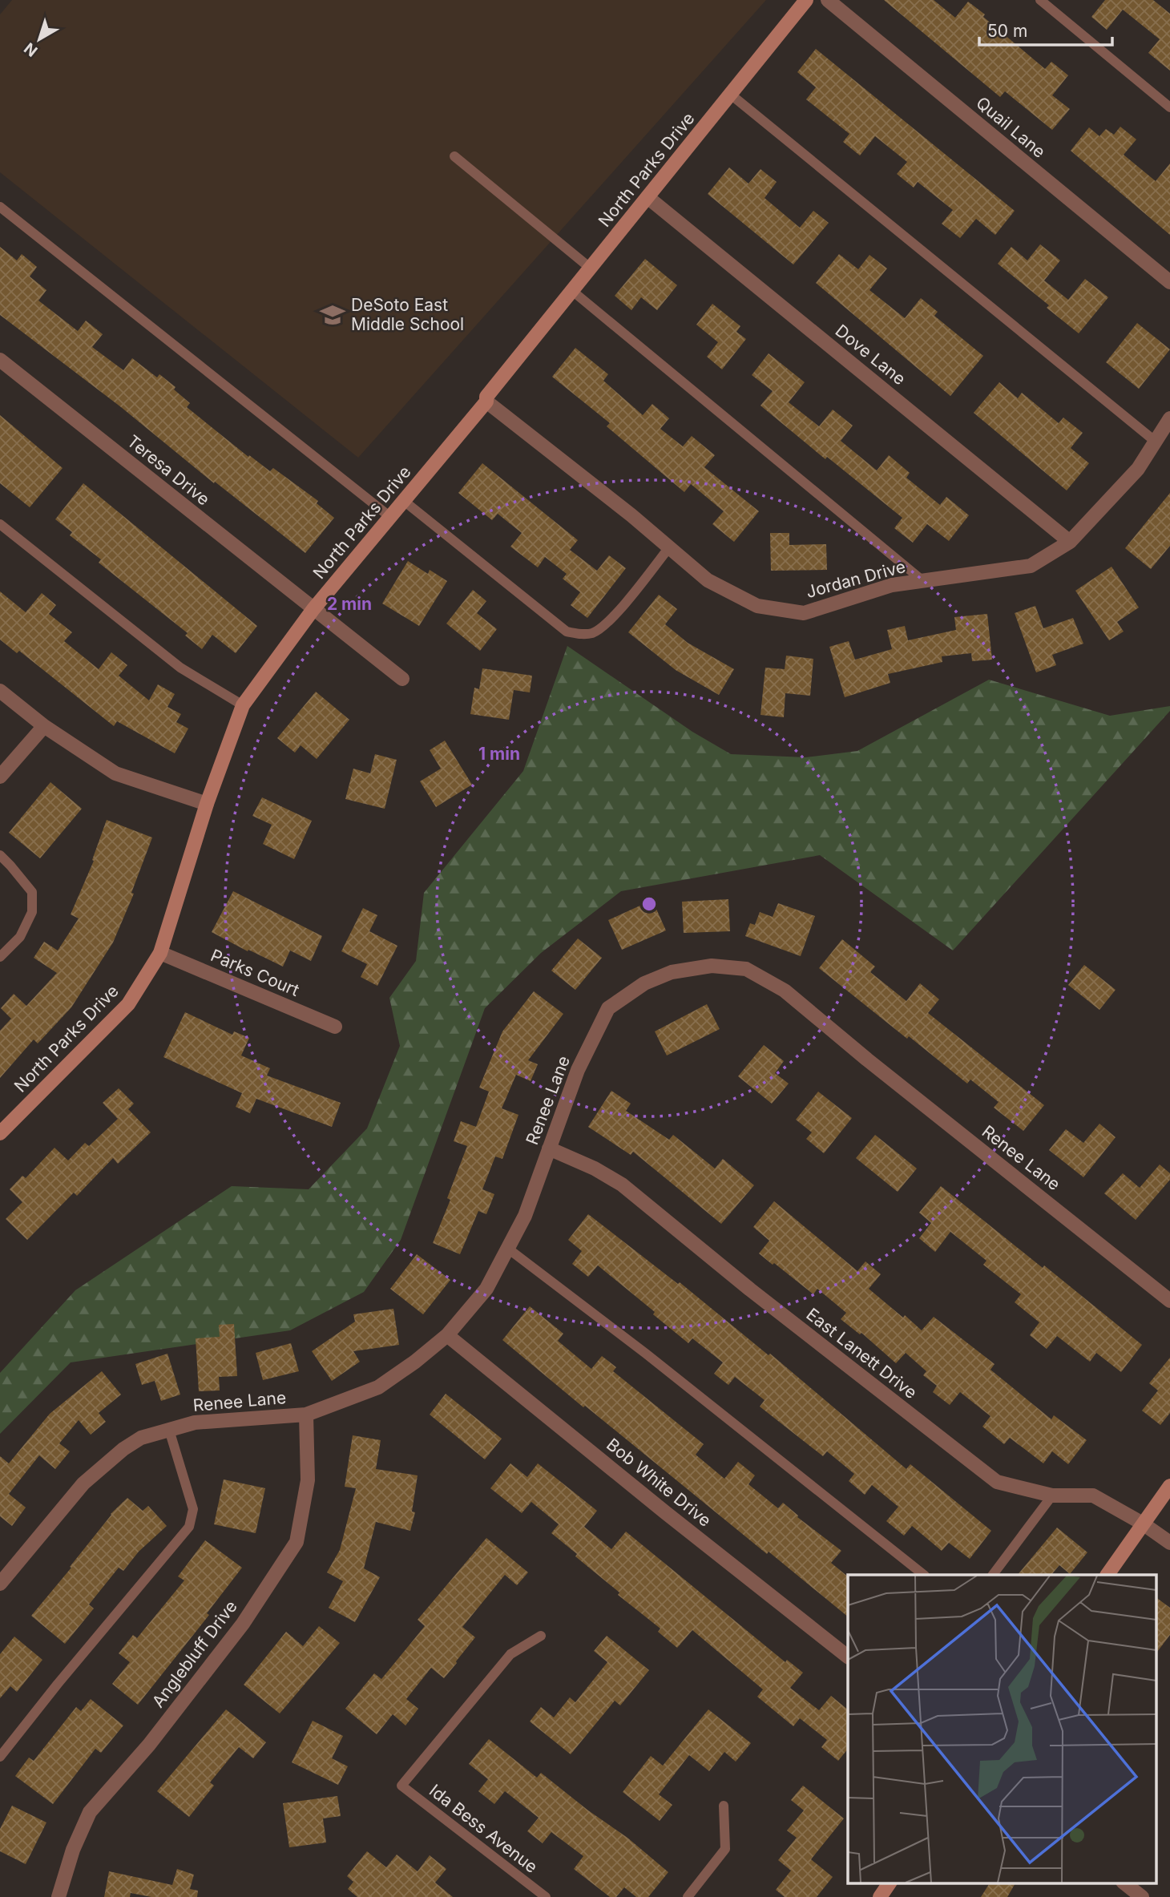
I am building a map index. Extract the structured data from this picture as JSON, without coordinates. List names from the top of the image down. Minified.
{"streets":{"street":["Quail Lane","North Parks Drive","Dove Lane","Teresa Drive","Jordan Drive","Parks Court","Renee Lane","East Lanett Drive","Bob White Drive","Anglebluff Drive"],"lane":["Ida Bess Avenue"]},"crossings":[["North Parks Drive","Dove Lane"],["North Parks Drive","Teresa Drive"],["North Parks Drive","Jordan Drive"],["North Parks Drive","Parks Court"],["Dove Lane","Jordan Drive"],["Renee Lane","East Lanett Drive"],["Renee Lane","Bob White Drive"],["Renee Lane","Anglebluff Drive"]],"places":{"school or university":["DeSoto East Middle School"]},"scale_bar":"50 m","north":"bottom left","rings":["2 min","1 min"]}
